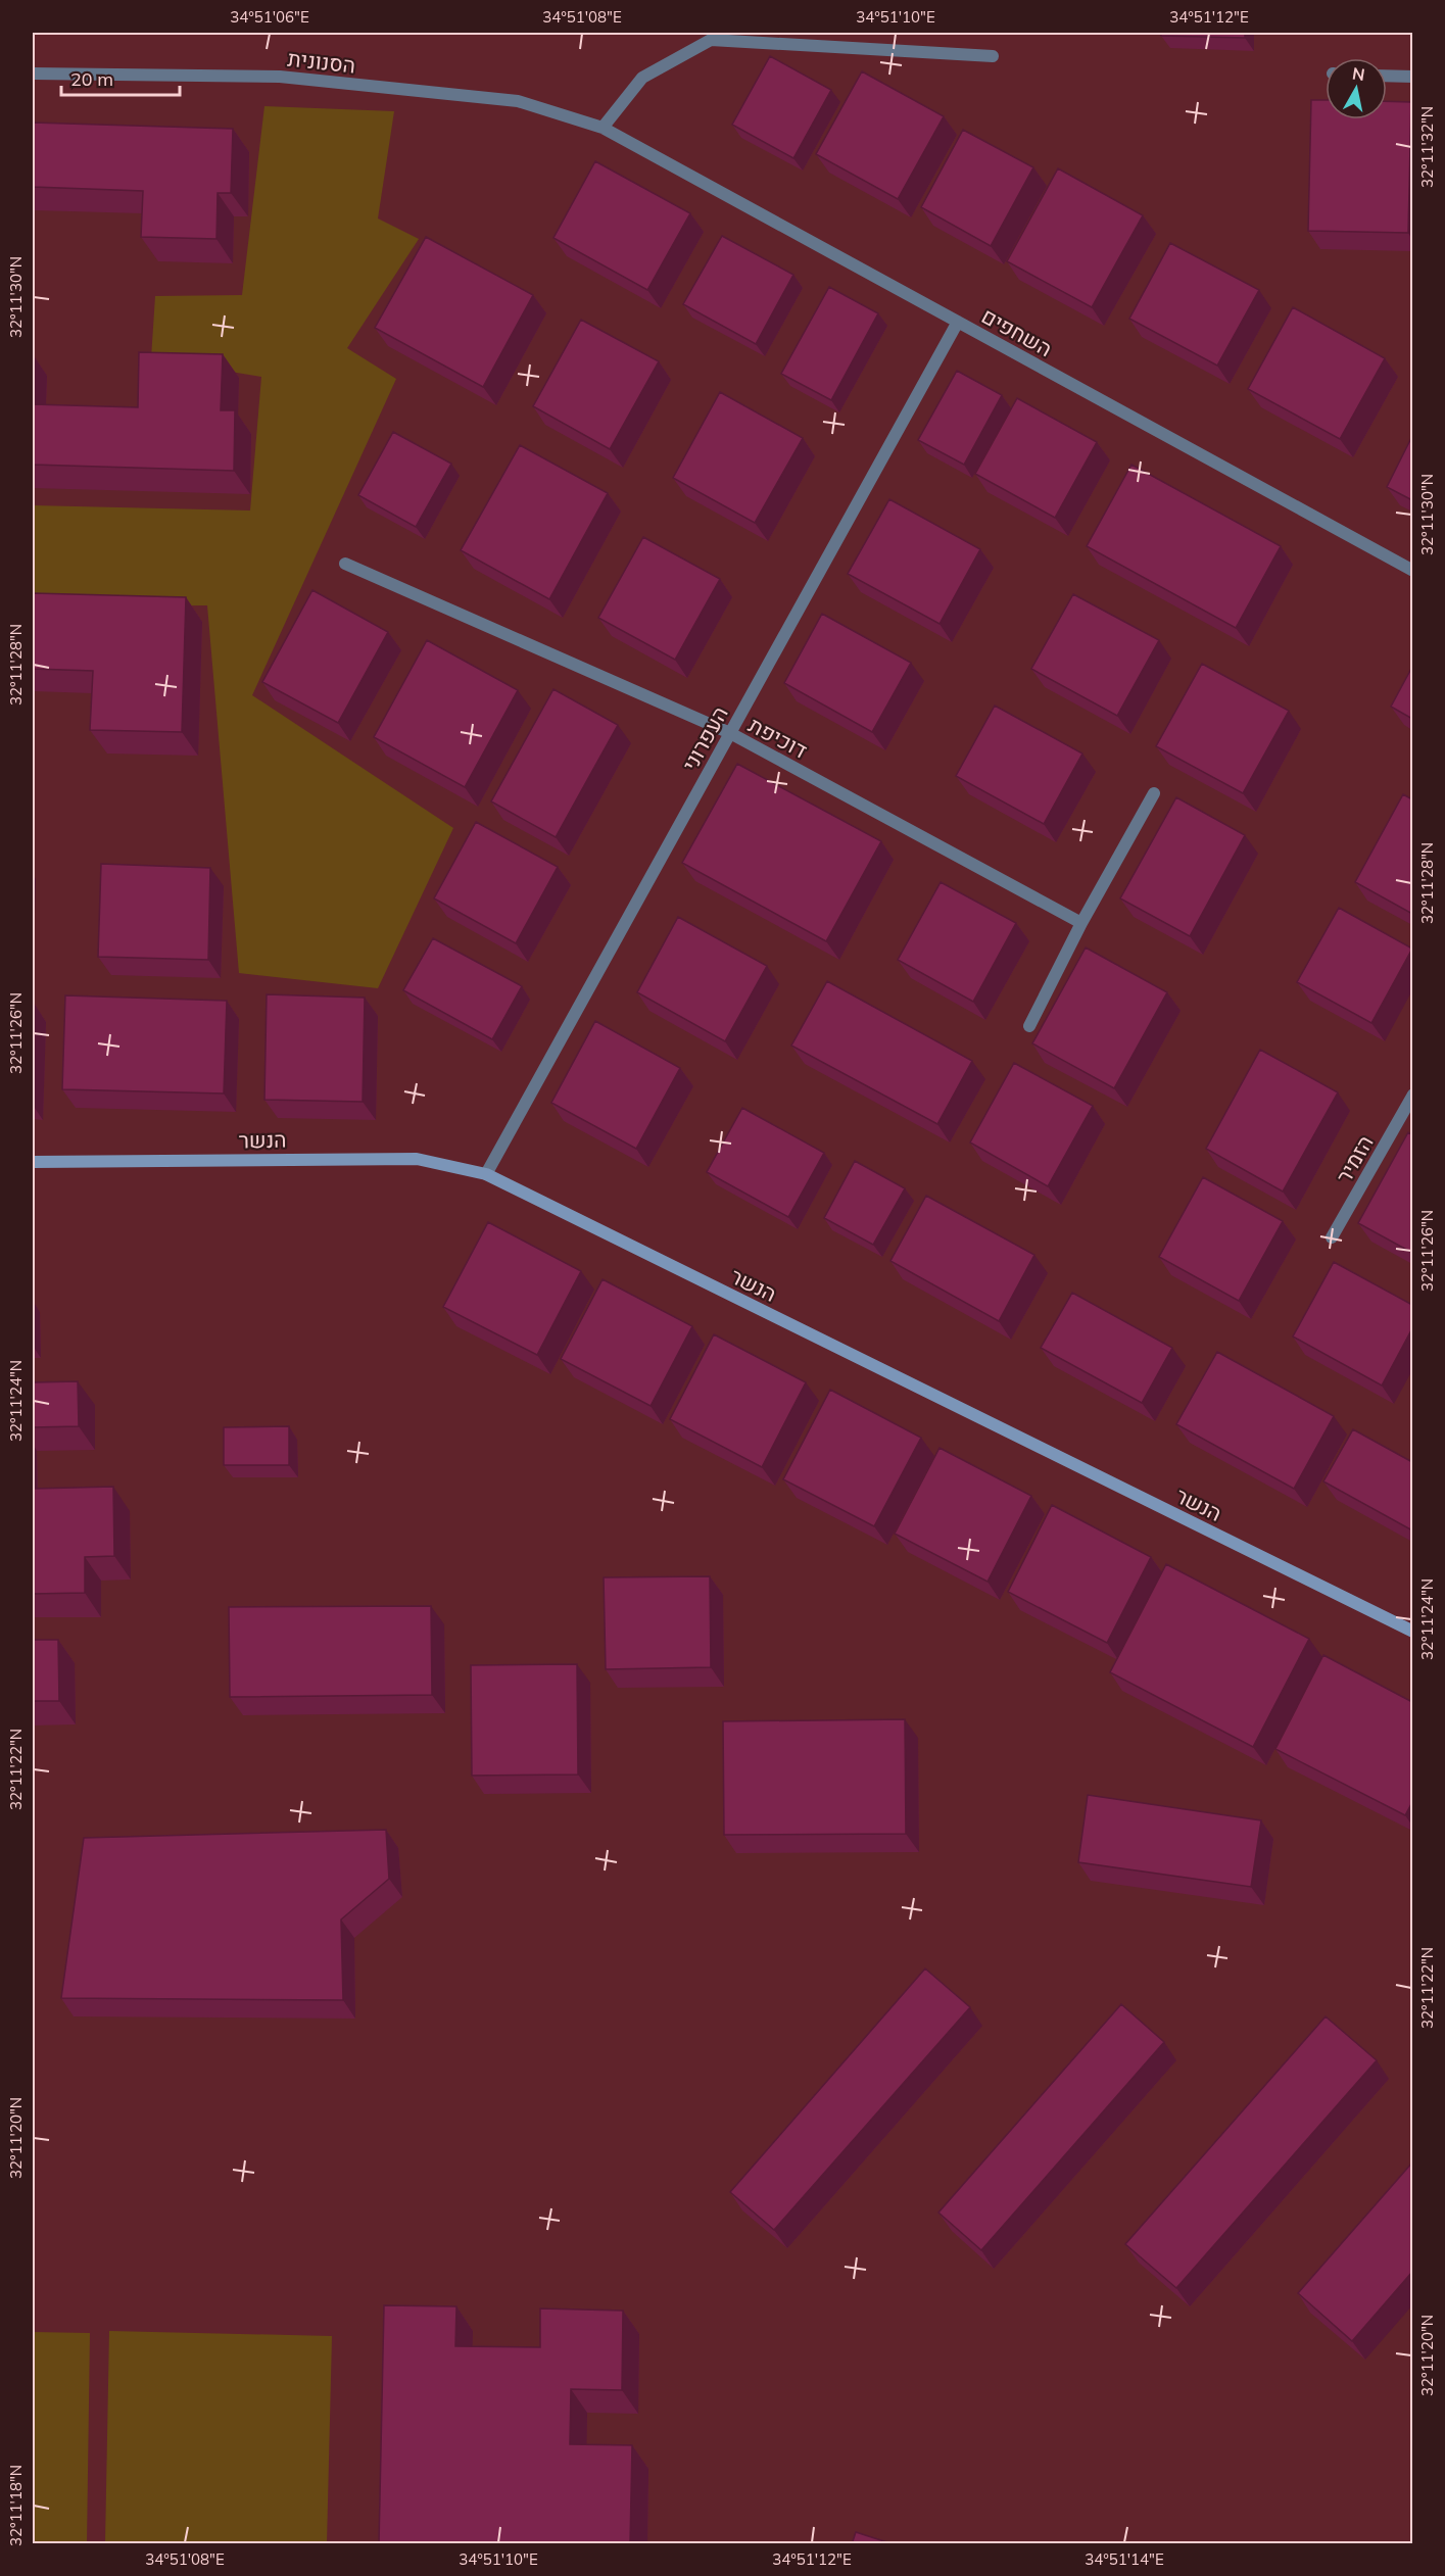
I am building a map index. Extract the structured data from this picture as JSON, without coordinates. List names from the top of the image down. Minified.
{"streets":{"street":["הסנונית","השחפים","דוכיפת","העפרוני","הנשר","הזמיר"]},"crossings":[["הסנונית","השחפים"],["השחפים","העפרוני"],["דוכיפת","העפרוני"],["העפרוני","הנשר"]],"scale_bar":"20 m","north":"top","coordinates":["34°51'06\"E","34°51'08\"E","34°51'10\"E","34°51'12\"E","32°11'32\"N","32°11'30\"N","32°11'28\"N","32°11'26\"N","32°11'24\"N","32°11'22\"N","32°11'20\"N","32°11'18\"N","34°51'14\"E"]}
